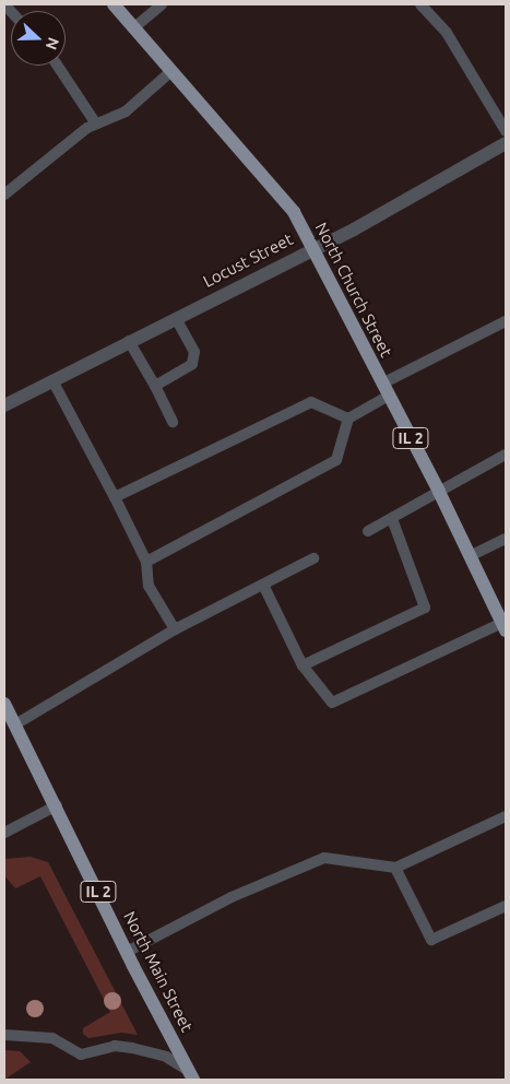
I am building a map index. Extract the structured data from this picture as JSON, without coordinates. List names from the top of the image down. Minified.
{"streets":{"main road":["North Church Street","IL 2","North Main Street"],"street":["Locust Street"]},"crossings":[["Locust Street","North Church Street"]],"north":"right"}
